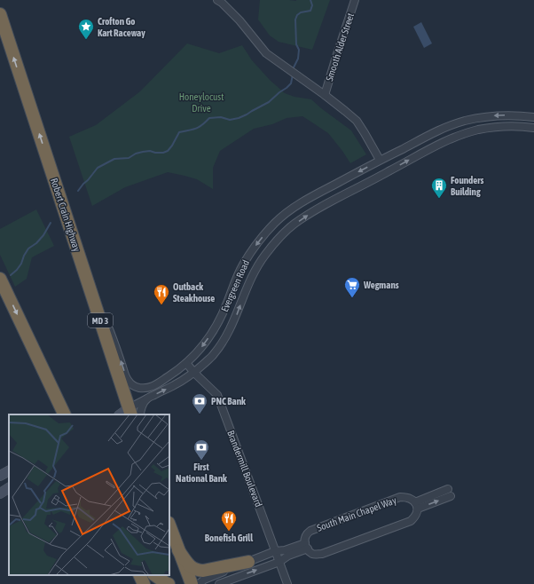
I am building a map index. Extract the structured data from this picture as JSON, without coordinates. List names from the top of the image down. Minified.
{"streets":{"highway":["Robert Crain Highway","MD 3"],"street":["Smooth Alder Street","Evergreen Road","Brandermill Boulevard","South Main Chapel Way"]},"crossings":[["Robert Crain Highway","Evergreen Road"],["Evergreen Road","Brandermill Boulevard"]],"one_way":["Robert Crain Highway"],"parks":["Honeylocust Drive"],"places":{"place":["Crofton Go Kart Raceway"],"building":["Founders Building"],"supermarket":["Wegmans"],"restaurant":["Outback Steakhouse","Bonefish Grill"],"bank":["PNC Bank","First National Bank"]}}
